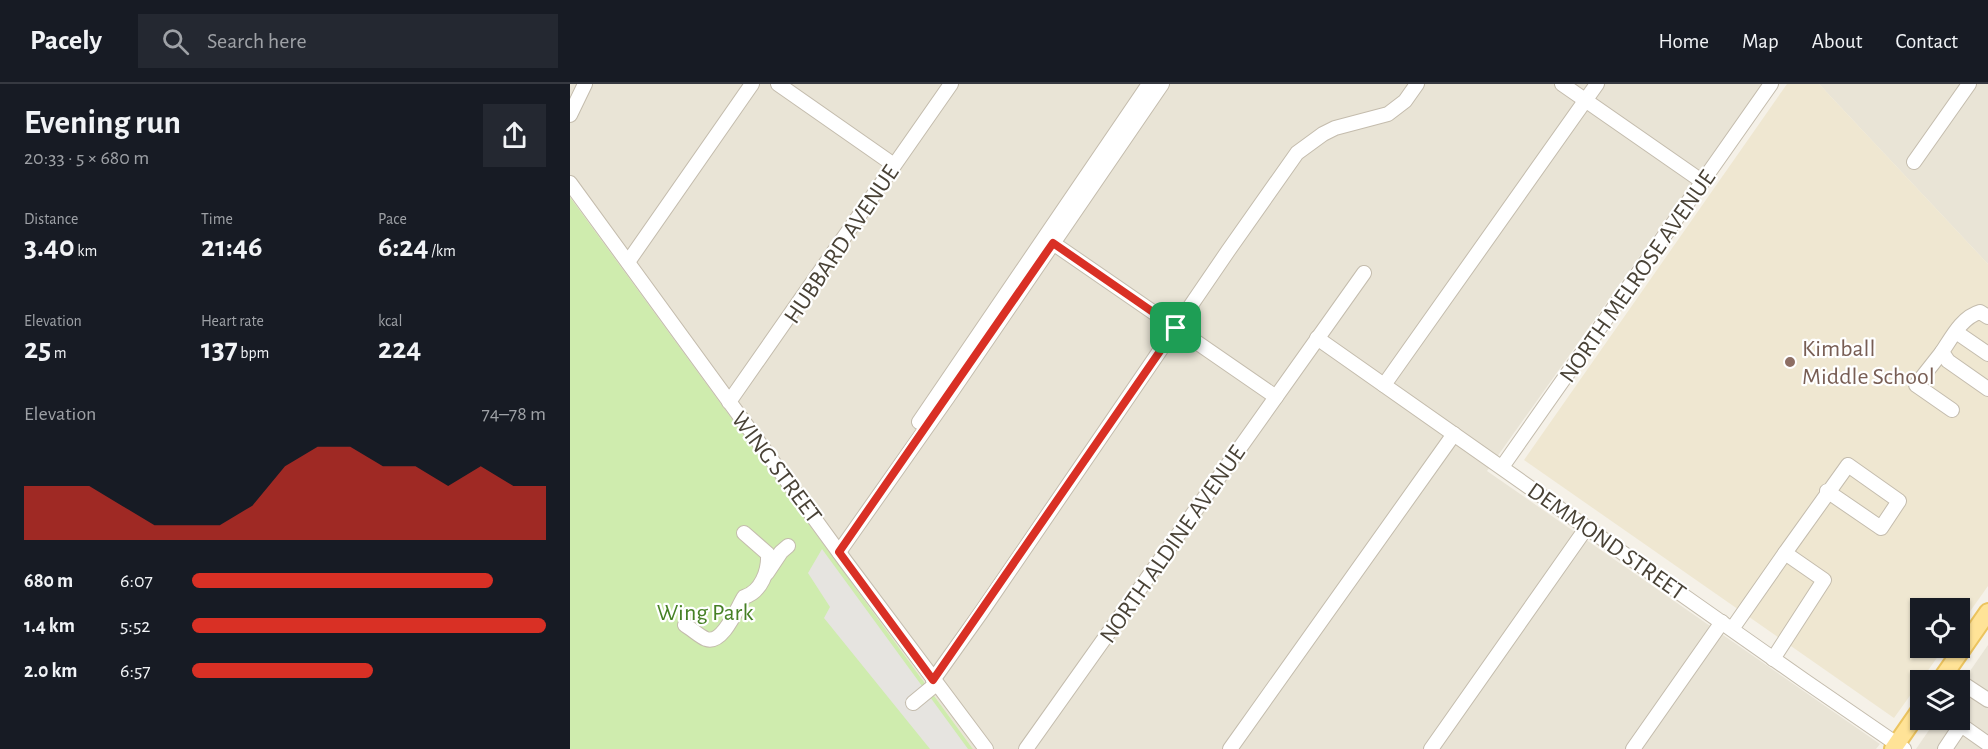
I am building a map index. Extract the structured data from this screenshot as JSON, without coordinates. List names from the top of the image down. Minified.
{"streets":{"street":["HUBBARD AVENUE","NORTH MELROSE AVENUE","WING STREET","DEMMOND STREET","NORTH ALDINE AVENUE"]},"crossings":[["HUBBARD AVENUE","WING STREET"],["NORTH MELROSE AVENUE","DEMMOND STREET"],["DEMMOND STREET","NORTH ALDINE AVENUE"]],"parks":["Wing Park"],"places":["Kimball Middle School"],"page":{"header":"Pacely","search":"Search here","nav":["Home","Map","About","Contact"],"heading":["Evening run","20:33 · 5 × 680 m"],"stats":[["Distance","3.40 km"],["Time","21:46"],["Pace","6:24 /km"],["Elevation","25 m"],["Heart rate","137 bpm"],["kcal","224"]],"chart":["Elevation","74–78 m"],"list":[{"name":"680 m","note":"6:07"},{"name":"1.4 km","note":"5:52"},{"name":"2.0 km","note":"6:57"}]}}
